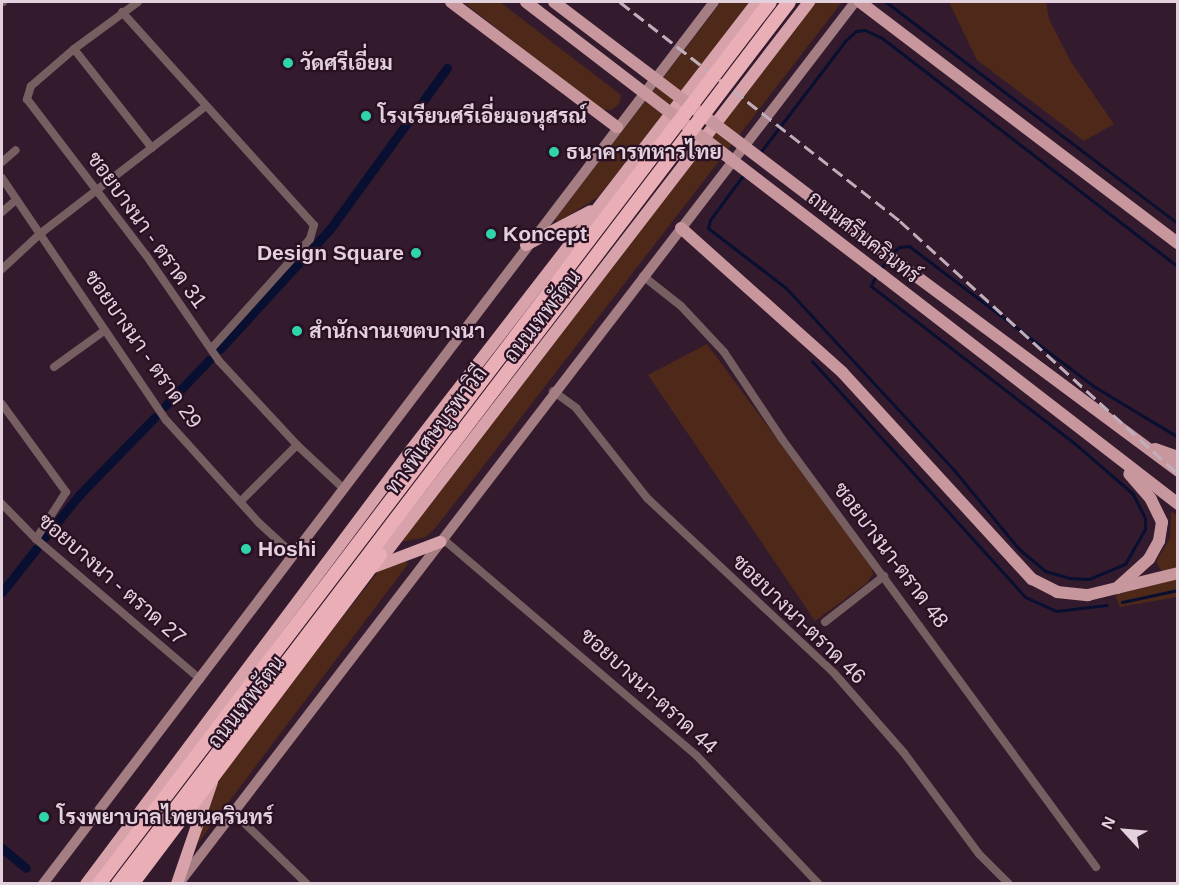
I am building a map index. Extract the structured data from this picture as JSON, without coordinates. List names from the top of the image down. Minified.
{"streets":{"highway":["ถนนเทพรัตน","ทางพิเศษบูรพาวิถี"],"main road":["ถนนศรีนครินทร์"],"street":["ซอยบางนา - ตราด 31","ซอยบางนา - ตราด 29","ซอยบางนา-ตราด 48","ซอยบางนา - ตราด 27","ซอยบางนา-ตราด 46","ซอยบางนา-ตราด 44"]},"places":["วัดศรีเอี่ยม","โรงเรียนศรีเอี่ยมอนุสรณ์","ธนาคารทหารไทย","Koncept","Design Square","สำนักงานเขตบางนา","Hoshi","โรงพยาบาลไทยนครินทร์"],"north":"top left"}
